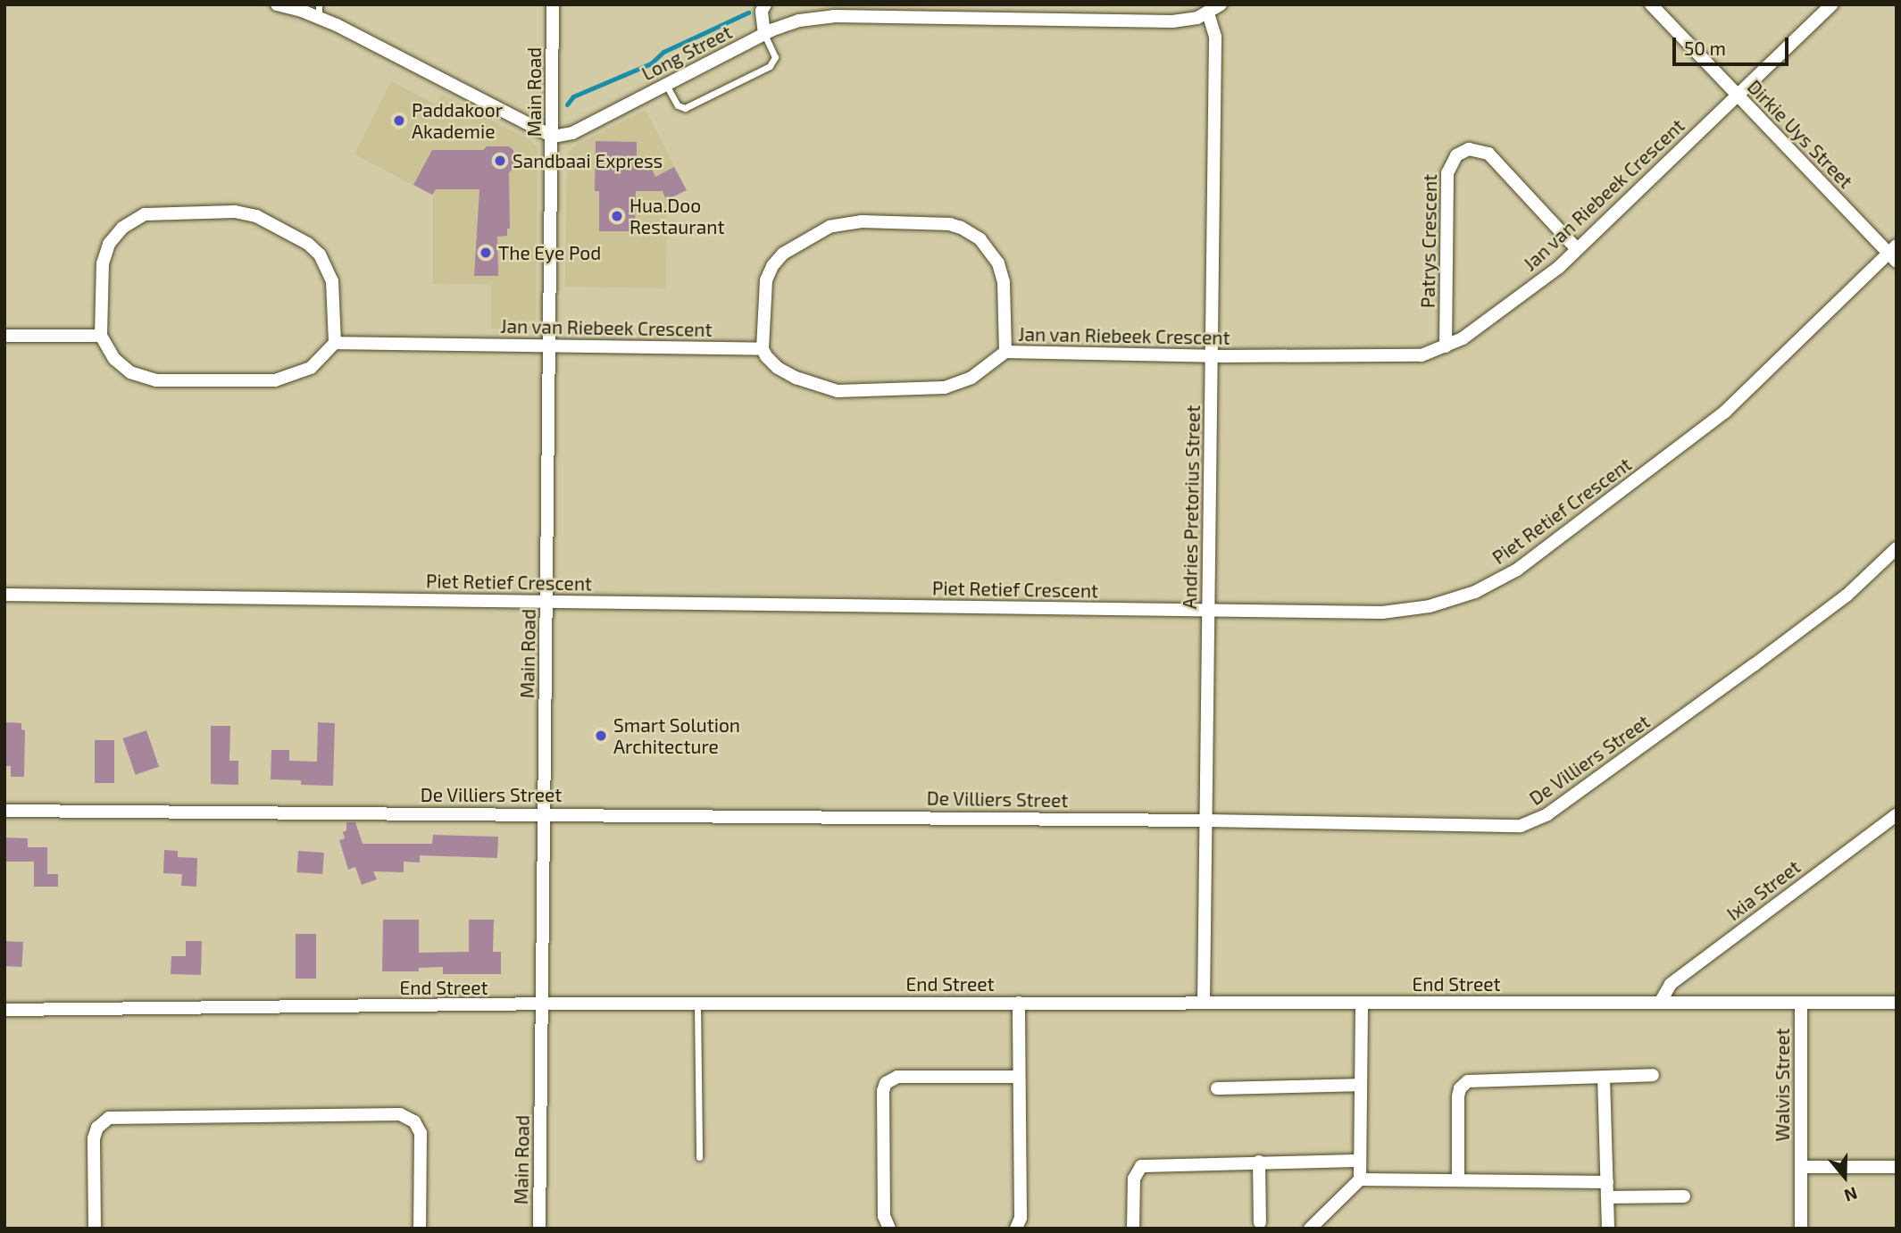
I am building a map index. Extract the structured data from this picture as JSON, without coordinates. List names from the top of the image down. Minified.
{"streets":{"street":["Long Street","Main Road","Dirkie Uys Street","Jan van Riebeek Crescent","Patrys Crescent","Andries Pretorius Street","Piet Retief Crescent","De Villiers Street","Ixia Street","End Street","Walvis Street"]},"crossings":[["Long Street","Main Road"],["Long Street","Andries Pretorius Street"],["Main Road","Jan van Riebeek Crescent"],["Main Road","Piet Retief Crescent"],["Main Road","De Villiers Street"],["Main Road","End Street"],["Dirkie Uys Street","Jan van Riebeek Crescent"],["Dirkie Uys Street","Piet Retief Crescent"],["Jan van Riebeek Crescent","Patrys Crescent"],["Jan van Riebeek Crescent","Andries Pretorius Street"],["Andries Pretorius Street","Piet Retief Crescent"],["Andries Pretorius Street","De Villiers Street"],["Andries Pretorius Street","End Street"],["Ixia Street","End Street"],["End Street","Walvis Street"]],"places":["Paddakoor Akademie","Sandbaai Express","Hua.Doo Restaurant","The Eye Pod","Smart Solution Architecture"],"scale_bar":"50 m","north":"bottom"}
